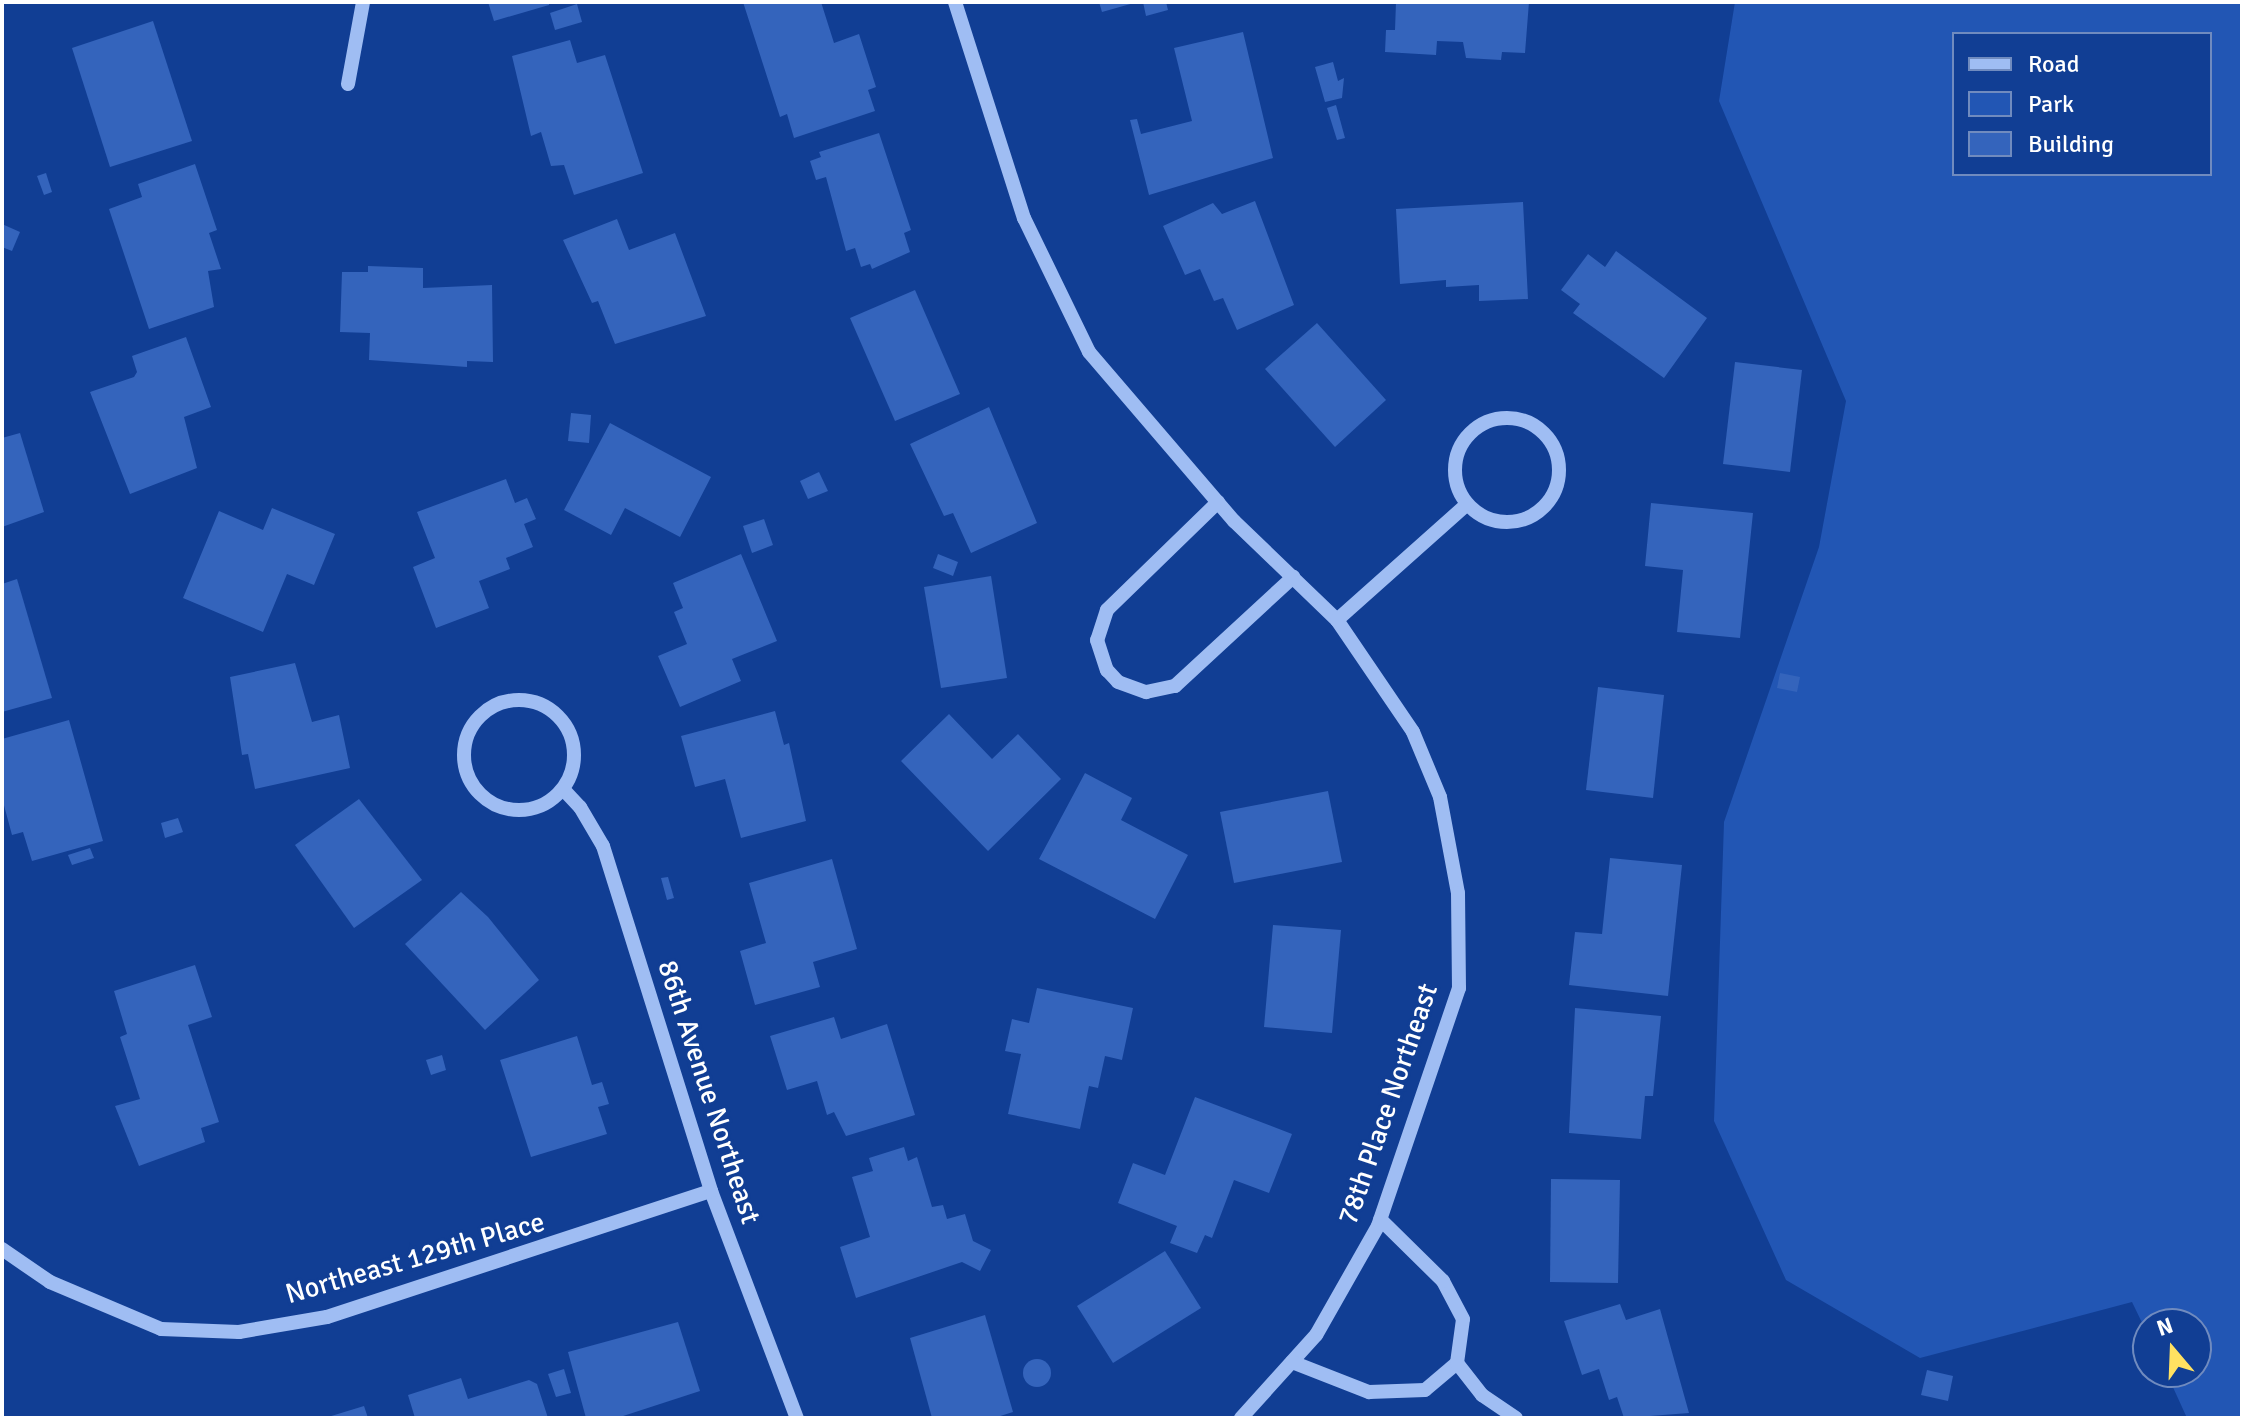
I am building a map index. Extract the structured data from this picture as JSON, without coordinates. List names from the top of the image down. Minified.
{"streets":{"street":["86th Avenue Northeast","78th Place Northeast","Northeast 129th Place"]},"crossings":[["86th Avenue Northeast","Northeast 129th Place"]],"legend":["Road","Park","Building"],"north":"top"}
